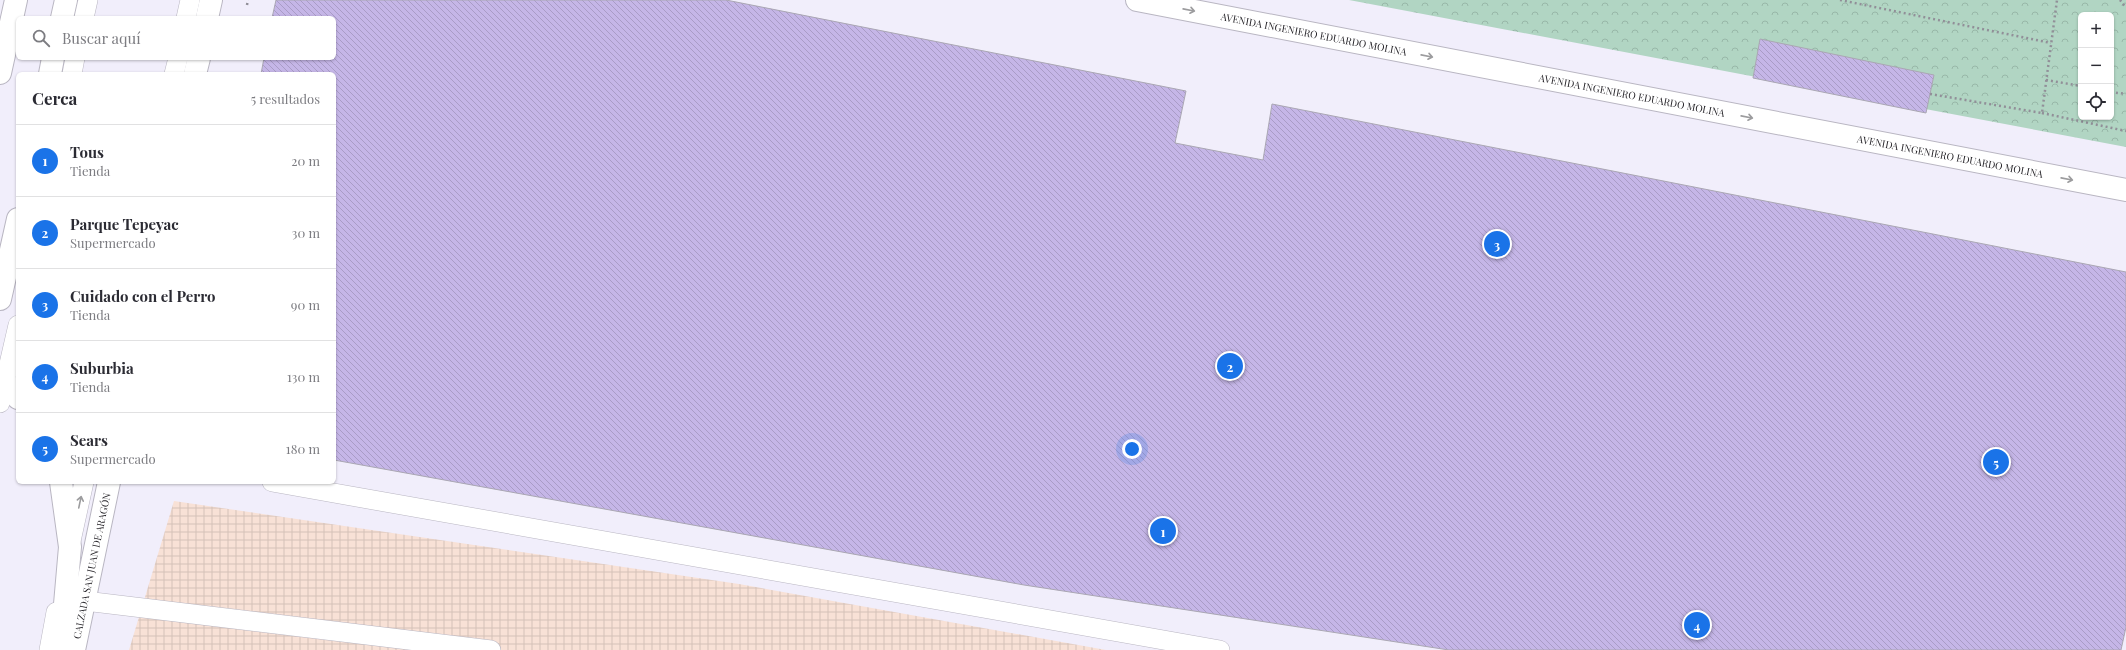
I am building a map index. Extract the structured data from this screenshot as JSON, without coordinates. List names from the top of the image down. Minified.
{"streets":{"main road":["AVENIDA INGENIERO EDUARDO MOLINA","CALZADA SAN JUAN DE ARAGÓN"]},"one_way":["AVENIDA INGENIERO EDUARDO MOLINA"],"page":{"map_buttons":["+","−"],"search":"Buscar aquí","heading":["Cerca","5 resultados"],"list":[{"mark":"1","name":"Tous","note":"Tienda","value":"20 m"},{"mark":"2","name":"Parque Tepeyac","note":"Supermercado","value":"30 m"},{"mark":"3","name":"Cuidado con el Perro","note":"Tienda","value":"90 m"},{"mark":"4","name":"Suburbia","note":"Tienda","value":"130 m"},{"mark":"5","name":"Sears","note":"Supermercado","value":"180 m"}],"pins":["3","2","5","1","4"]}}
